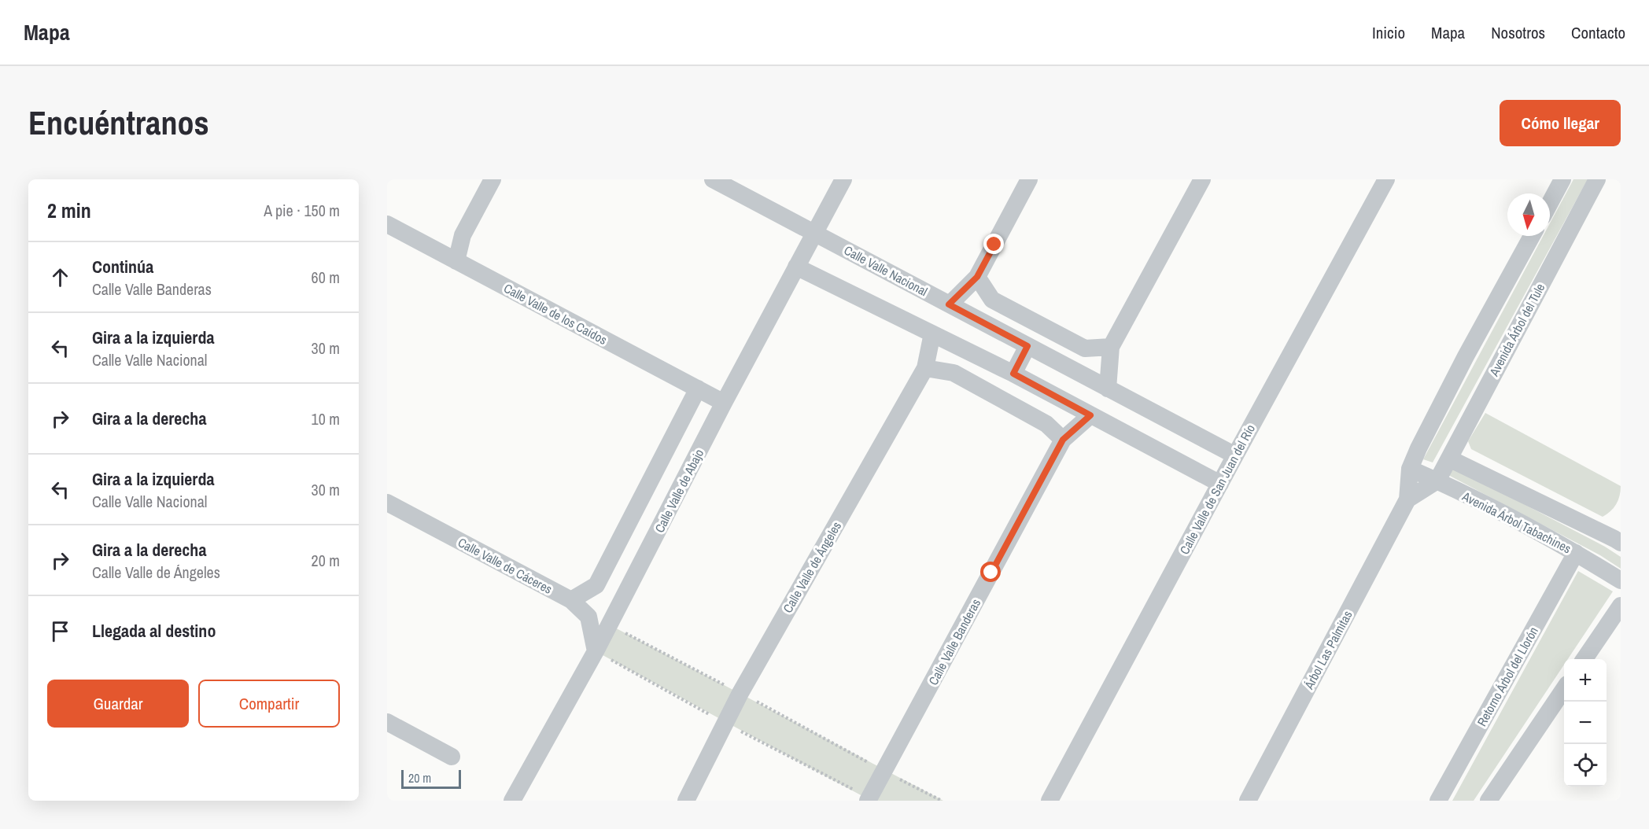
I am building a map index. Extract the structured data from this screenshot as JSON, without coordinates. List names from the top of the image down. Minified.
{"streets":{"street":["Calle Valle Nacional","Calle Valle de los Caídos","Avenida Árbol del Tule","Calle Valle de San Juan del Río","Calle Valle de Abajo","Avenida Árbol Tabachines","Calle Valle de Cáceres","Calle Valle de Ángeles","Calle Valle Banderas","Árbol Las Palmitas","Retorno Árbol del Llorón"]},"crossings":[["Calle Valle Nacional","Calle Valle de San Juan del Río"],["Calle Valle Nacional","Calle Valle de Abajo"],["Calle Valle de los Caídos","Calle Valle de Abajo"],["Avenida Árbol del Tule","Avenida Árbol Tabachines"],["Avenida Árbol del Tule","Árbol Las Palmitas"],["Calle Valle de Abajo","Calle Valle de Cáceres"],["Avenida Árbol Tabachines","Árbol Las Palmitas"],["Avenida Árbol Tabachines","Retorno Árbol del Llorón"]],"scale_bar":"20 m","north":"bottom","page":{"header":"Mapa","nav":["Inicio","Mapa","Nosotros","Contacto"],"buttons":["Cómo llegar",["Guardar","Compartir"]],"title":"Encuéntranos","heading":["2 min","A pie · 150 m"],"list":[["Continúa","Calle Valle Banderas","60 m"],["Gira a la izquierda","Calle Valle Nacional","30 m"],["Gira a la derecha","10 m"],["Gira a la izquierda","Calle Valle Nacional","30 m"],["Gira a la derecha","Calle Valle de Ángeles","20 m"],"Llegada al destino"],"map_buttons":["+","−"],"scale":"20 m"}}
